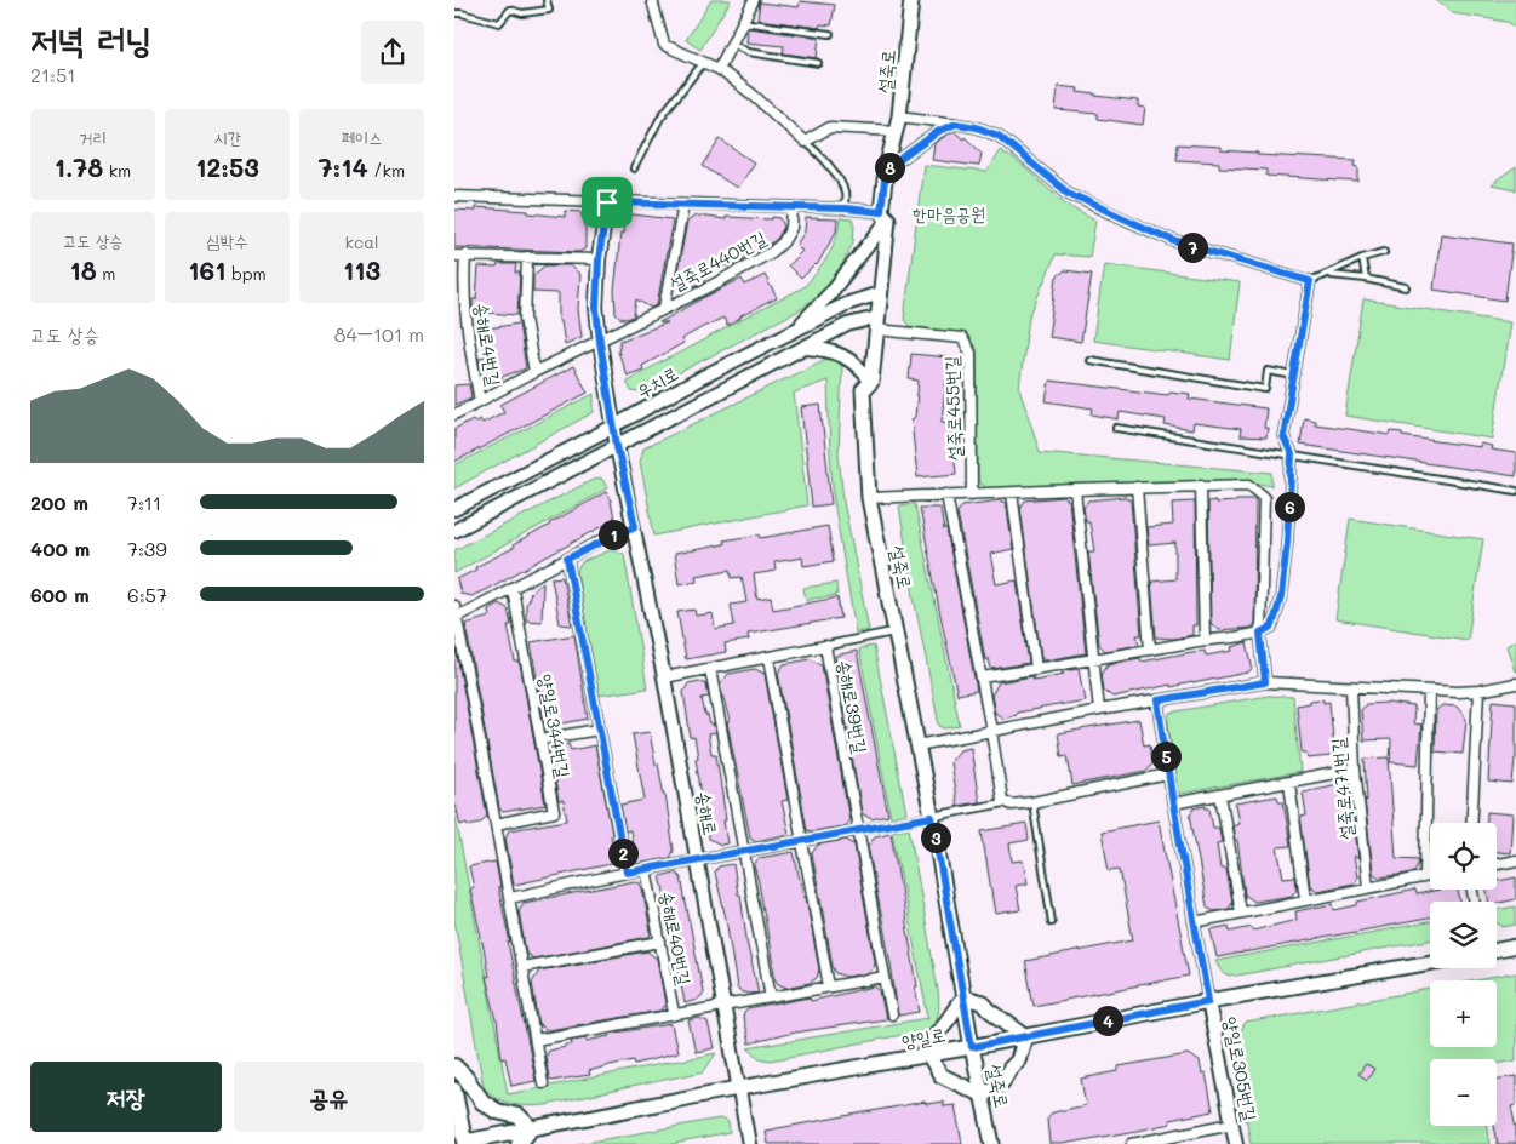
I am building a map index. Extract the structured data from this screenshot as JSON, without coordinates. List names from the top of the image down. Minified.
{"streets":{"main road":["설죽로","양일로"],"street":["설죽로440번길","송해로4번길","우치로","설죽로455번길","송해로39번길","양일로344번길","설죽로471번길","송해로","송해로40번길","양일로305번길"]},"crossings":[["설죽로","설죽로440번길"],["설죽로","우치로"],["설죽로","설죽로455번길"],["설죽로","양일로"],["설죽로440번길","송해로"],["우치로","설죽로455번길"],["우치로","송해로"],["송해로39번길","송해로"],["송해로","송해로40번길"],["송해로","양일로"],["양일로","양일로305번길"]],"parks":["한마음공원"],"page":{"heading":["저녁 러닝","21:51"],"stats":[["거리","1.78 km"],["시간","12:53"],["페이스","7:14 /km"],["고도 상승","18 m"],["심박수","161 bpm"],["kcal","113"]],"pins":["8","7","6","1","5","3","2","4"],"chart":["고도 상승","84–101 m"],"list":[{"name":"200 m","note":"7:11"},{"name":"400 m","note":"7:39"},{"name":"600 m","note":"6:57"}],"map_buttons":["+","−"],"buttons":["저장","공유"]}}
